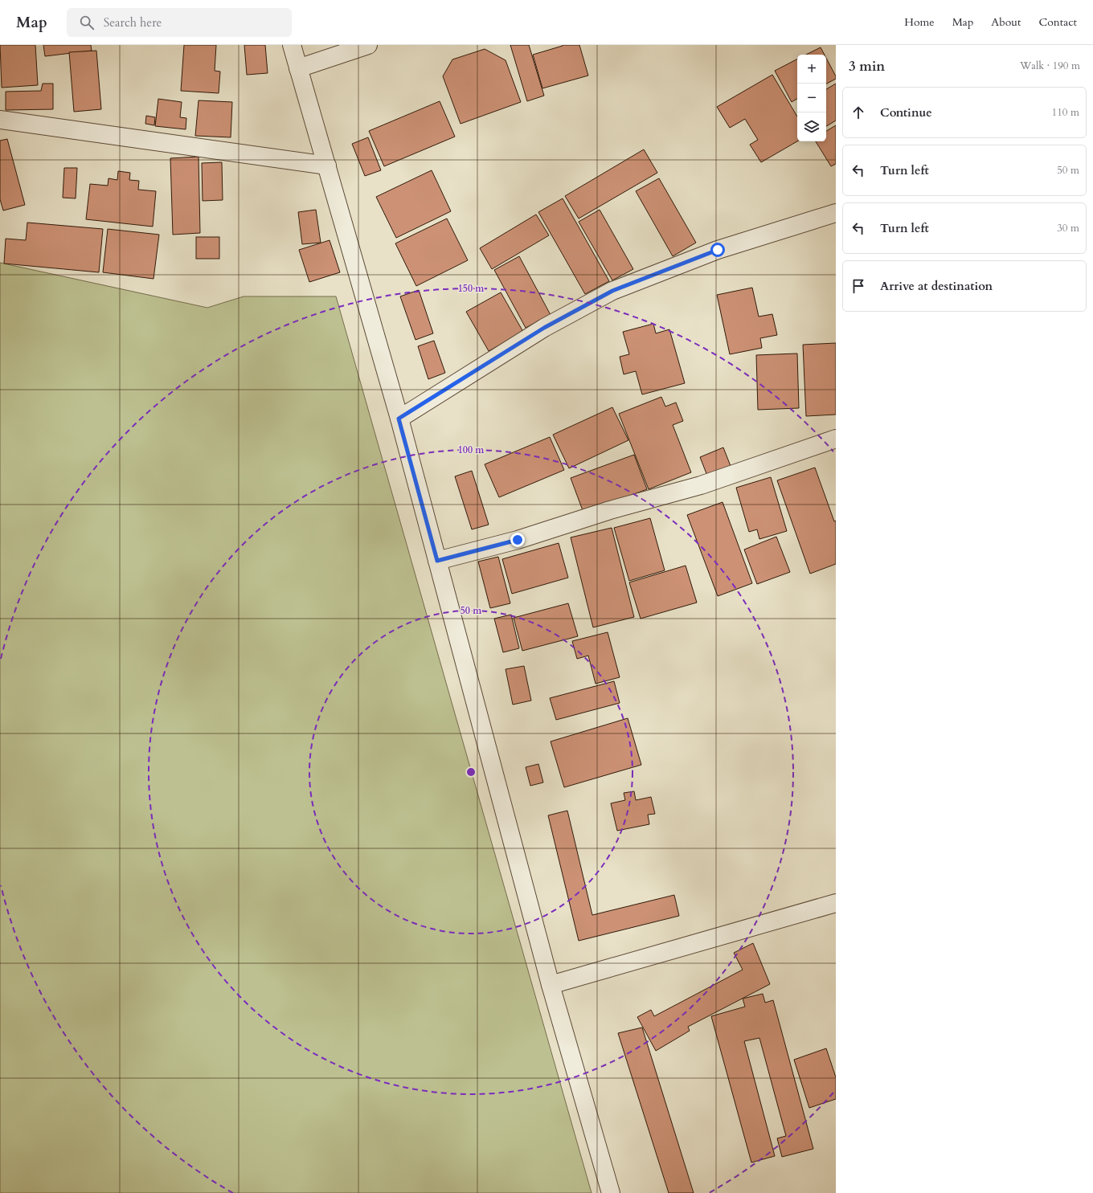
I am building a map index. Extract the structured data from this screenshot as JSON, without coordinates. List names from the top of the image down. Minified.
{"page":{"header":"Map","search":"Search here","nav":["Home","Map","About","Contact"],"heading":["3 min","Walk · 190 m"],"map_buttons":["+","−"],"list":[["Continue","110 m"],["Turn left","50 m"],["Turn left","30 m"],"Arrive at destination"]},"rings":["150 m","100 m","50 m"]}
